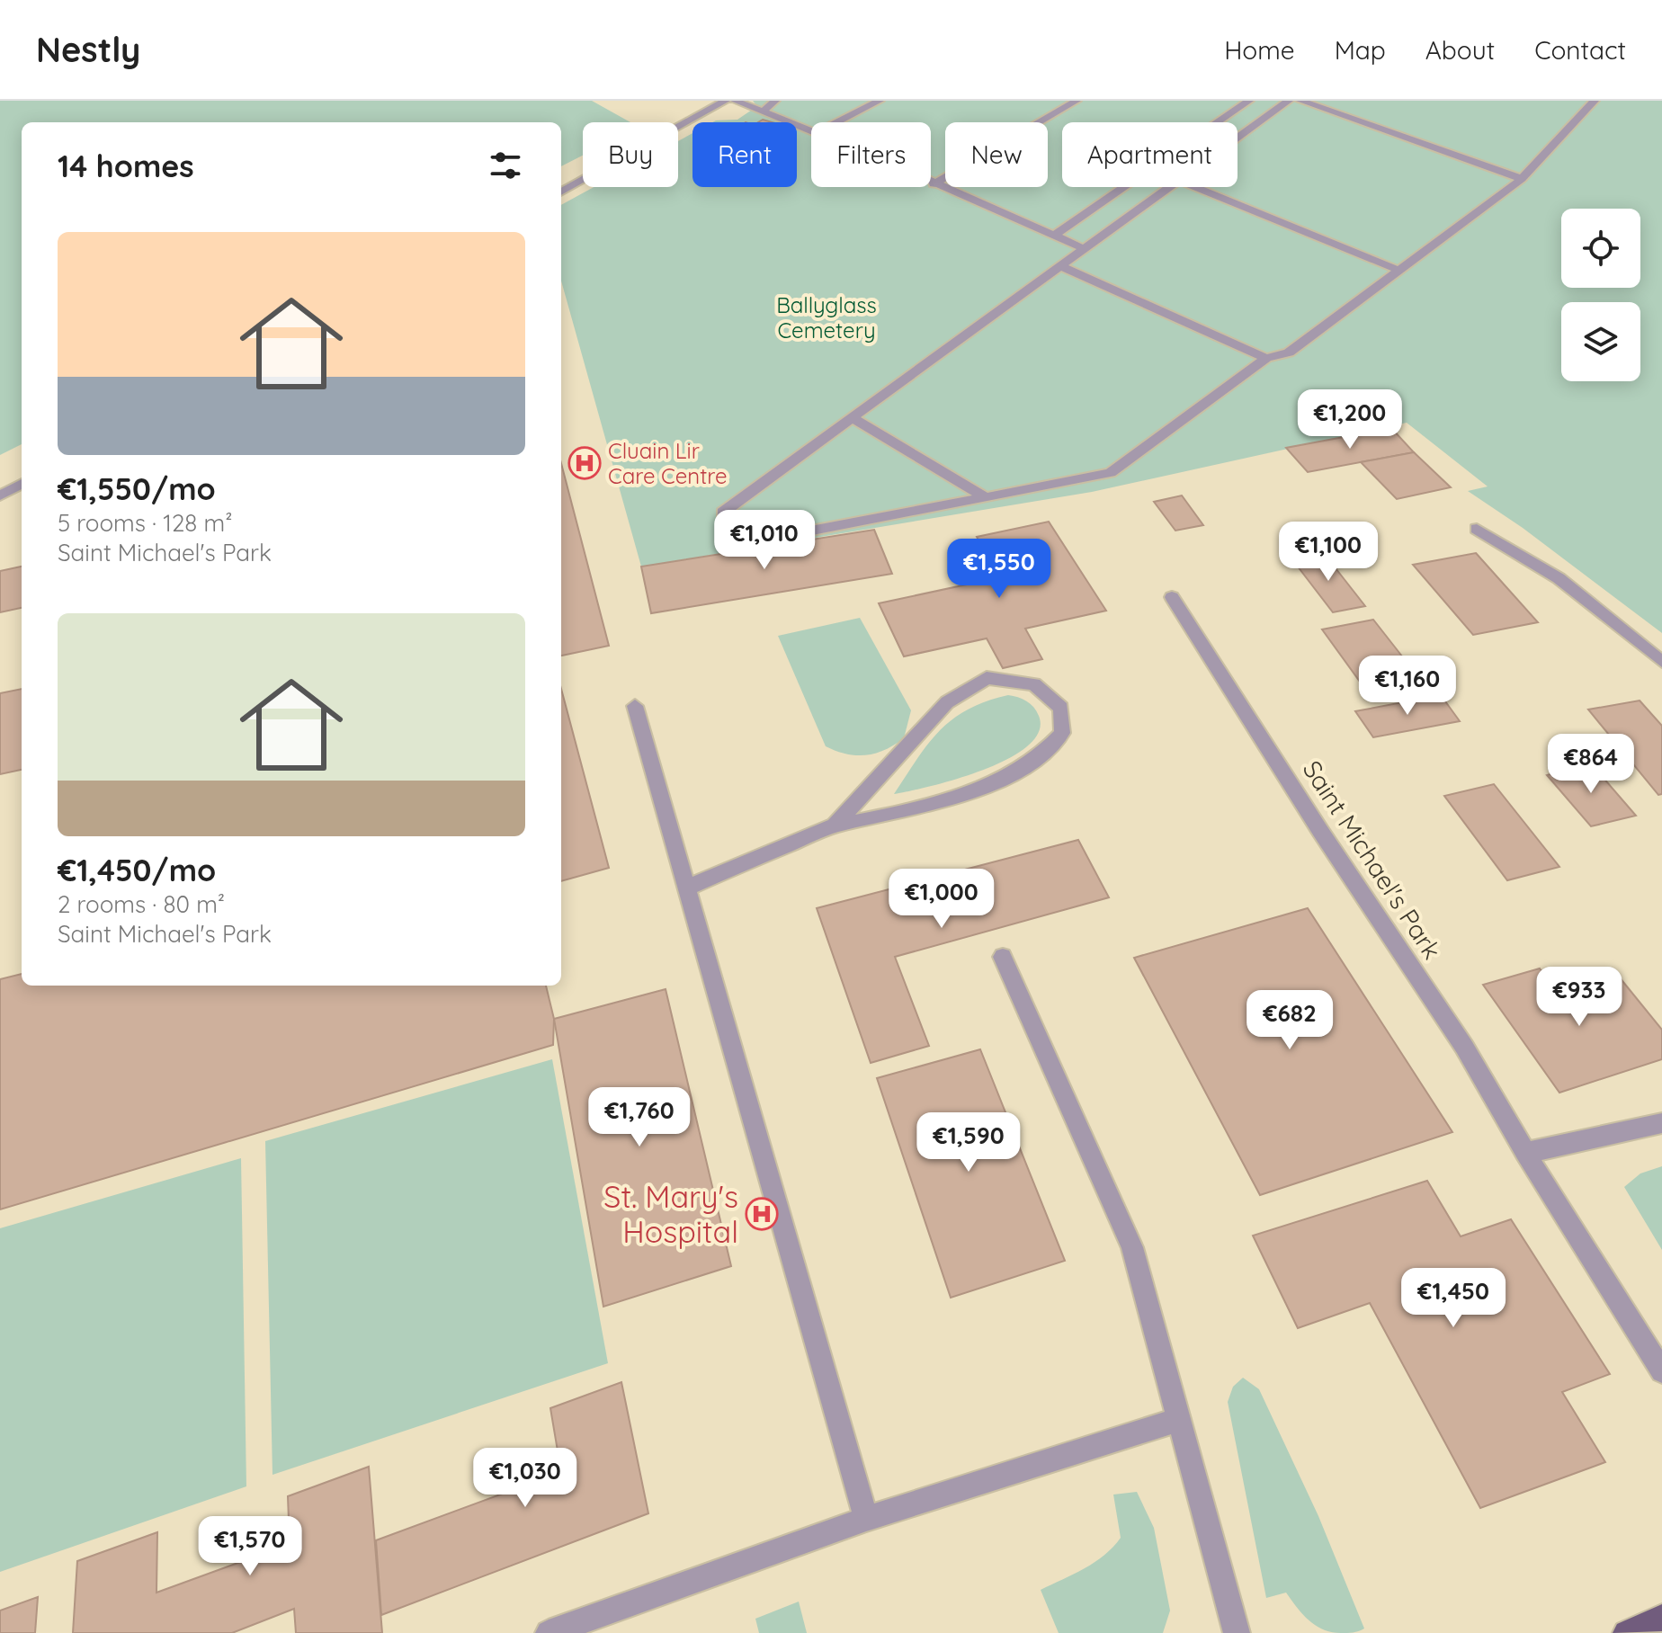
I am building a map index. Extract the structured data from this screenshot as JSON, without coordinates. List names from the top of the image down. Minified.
{"streets":{"street":["Saint Michael's Park"]},"parks":["Ballyglass Cemetery"],"places":{"hospital":["Cluain Lir Care Centre","St. Mary's Hospital"]},"page":{"header":"Nestly","nav":["Home","Map","About","Contact"],"chip":["Buy","Rent","Filters","New","Apartment"],"heading":"14 homes","list":[{"name":"€1,550/mo","note":"5 rooms · 128 m² · Saint Michael's Park"},{"name":"€1,450/mo","note":"2 rooms · 80 m² · Saint Michael's Park"}],"price":["€1,200","€1,010","€1,100","€1,550","€1,160","€864","€1,000","€933","€682","€1,760","€1,590","€1,450","€1,030","€1,570"]}}
